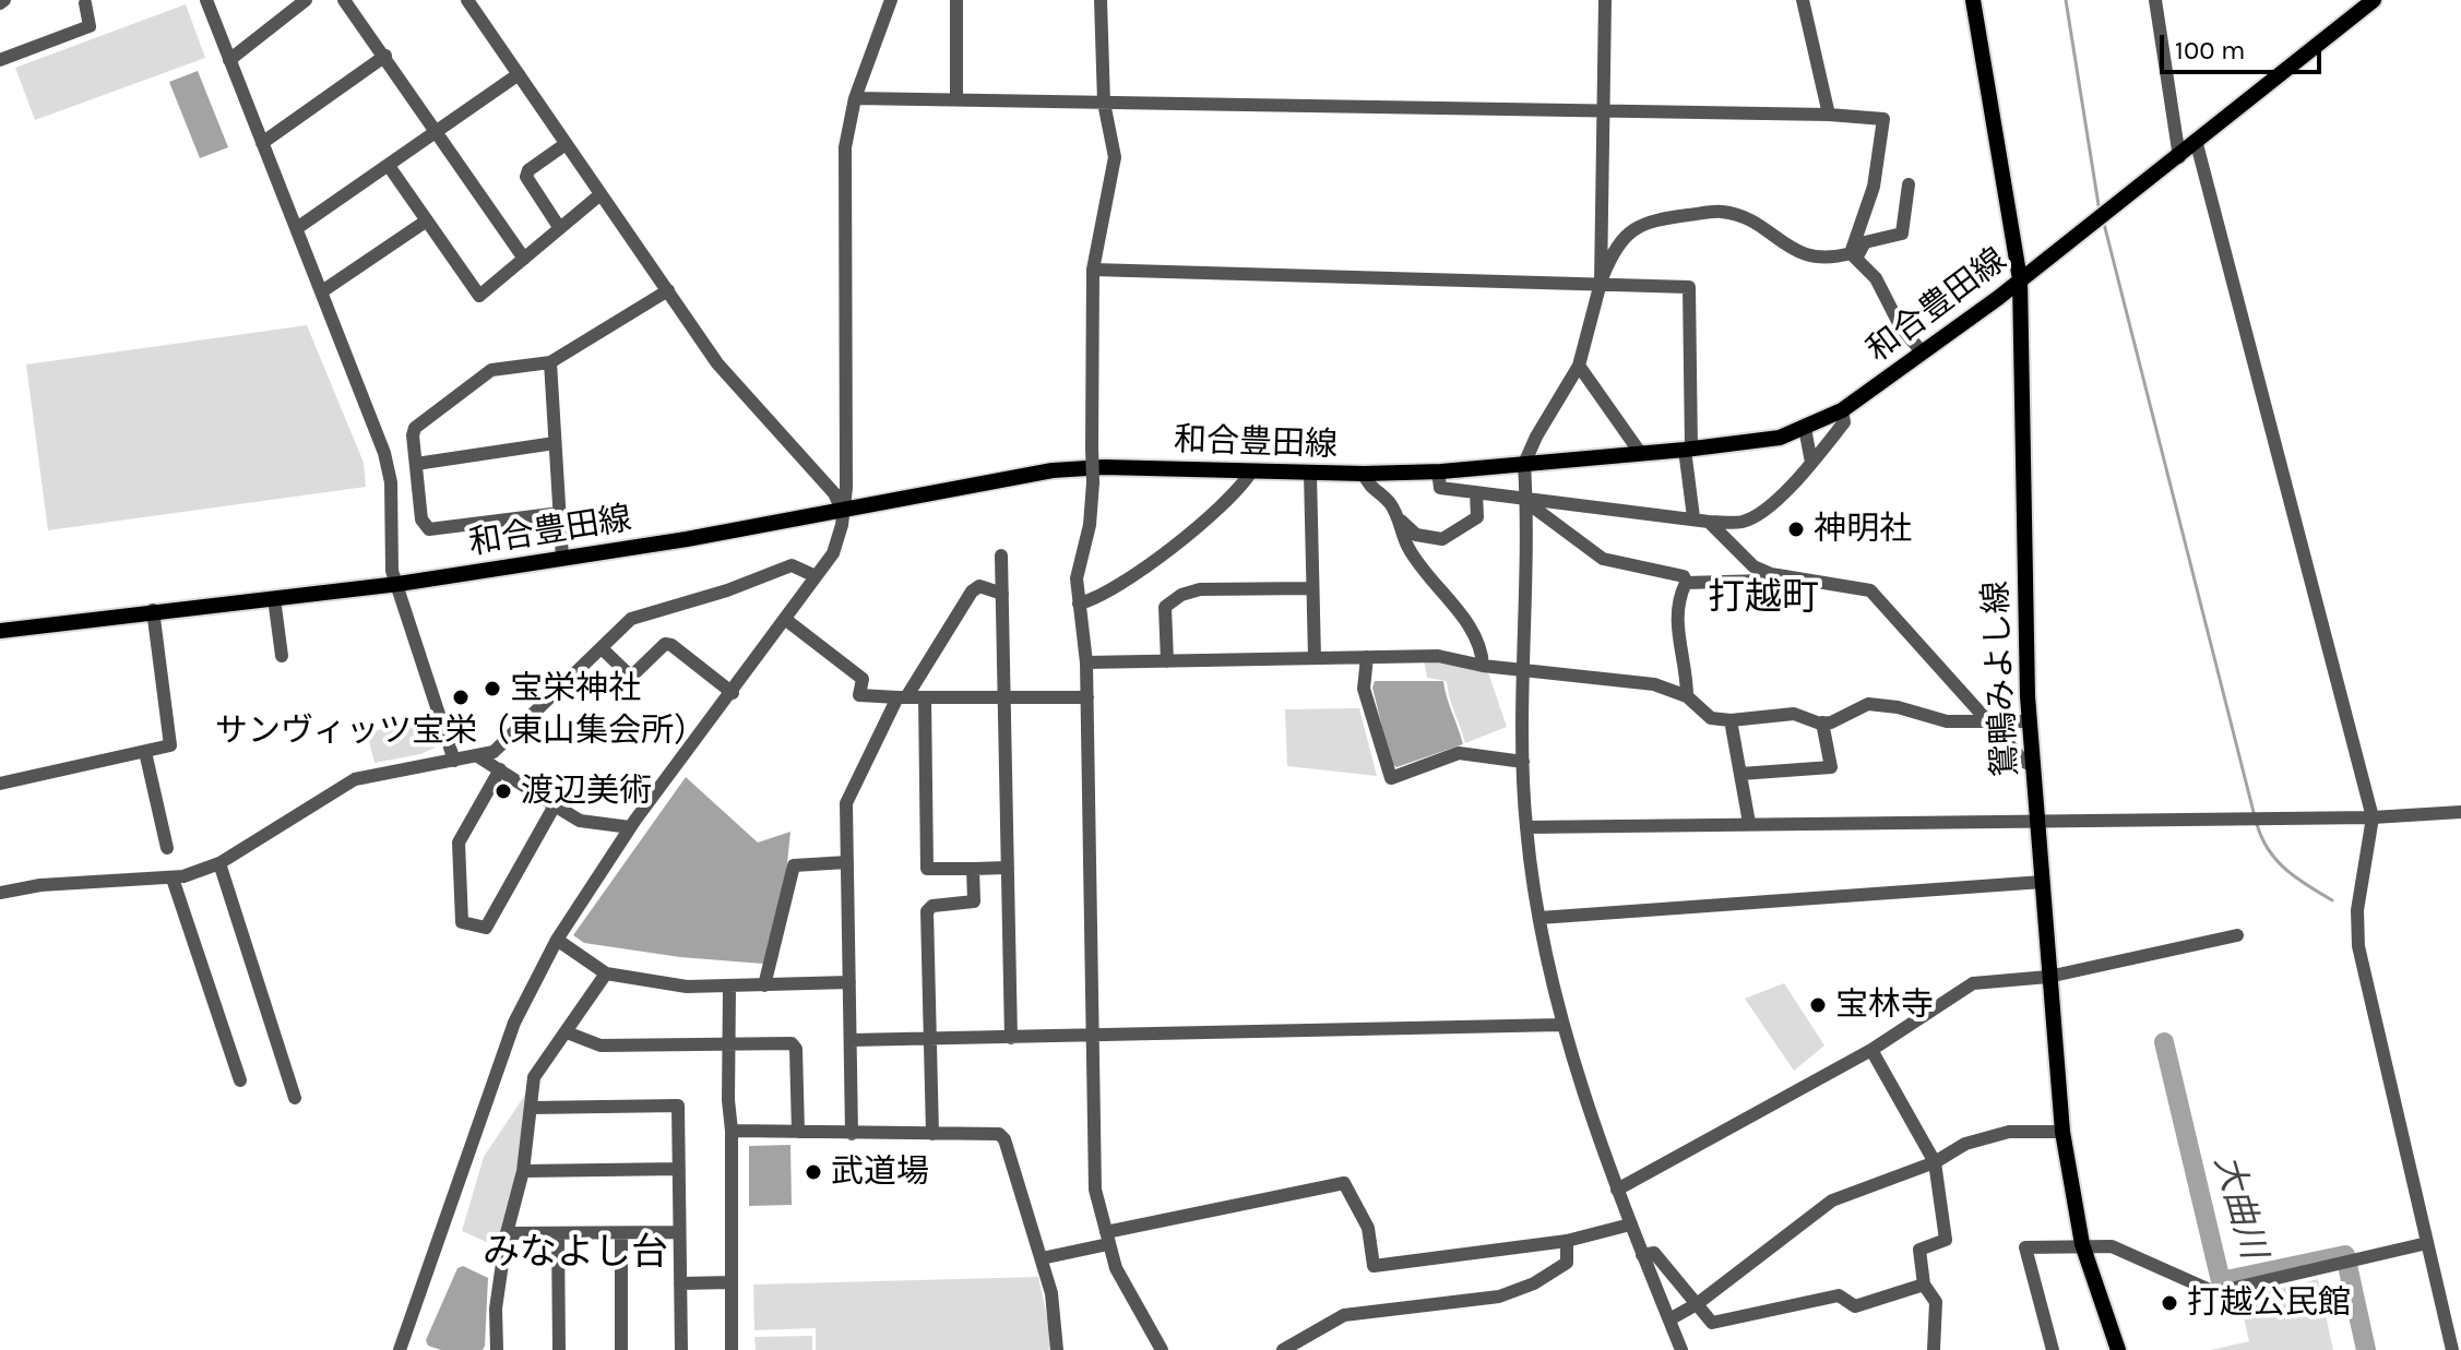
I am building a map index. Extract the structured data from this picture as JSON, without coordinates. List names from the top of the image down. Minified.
{"streets":{"main road":["和合豊田線","鴛鴨みよし線"]},"crossings":[["和合豊田線","鴛鴨みよし線"]],"districts":["打越町","みなよし台"],"water":["大曲川"],"places":["神明社","宝栄神社","サンヴィッツ宝栄（東山集会所）","渡辺美術","宝林寺","武道場","打越公民館"],"scale_bar":"100 m"}
